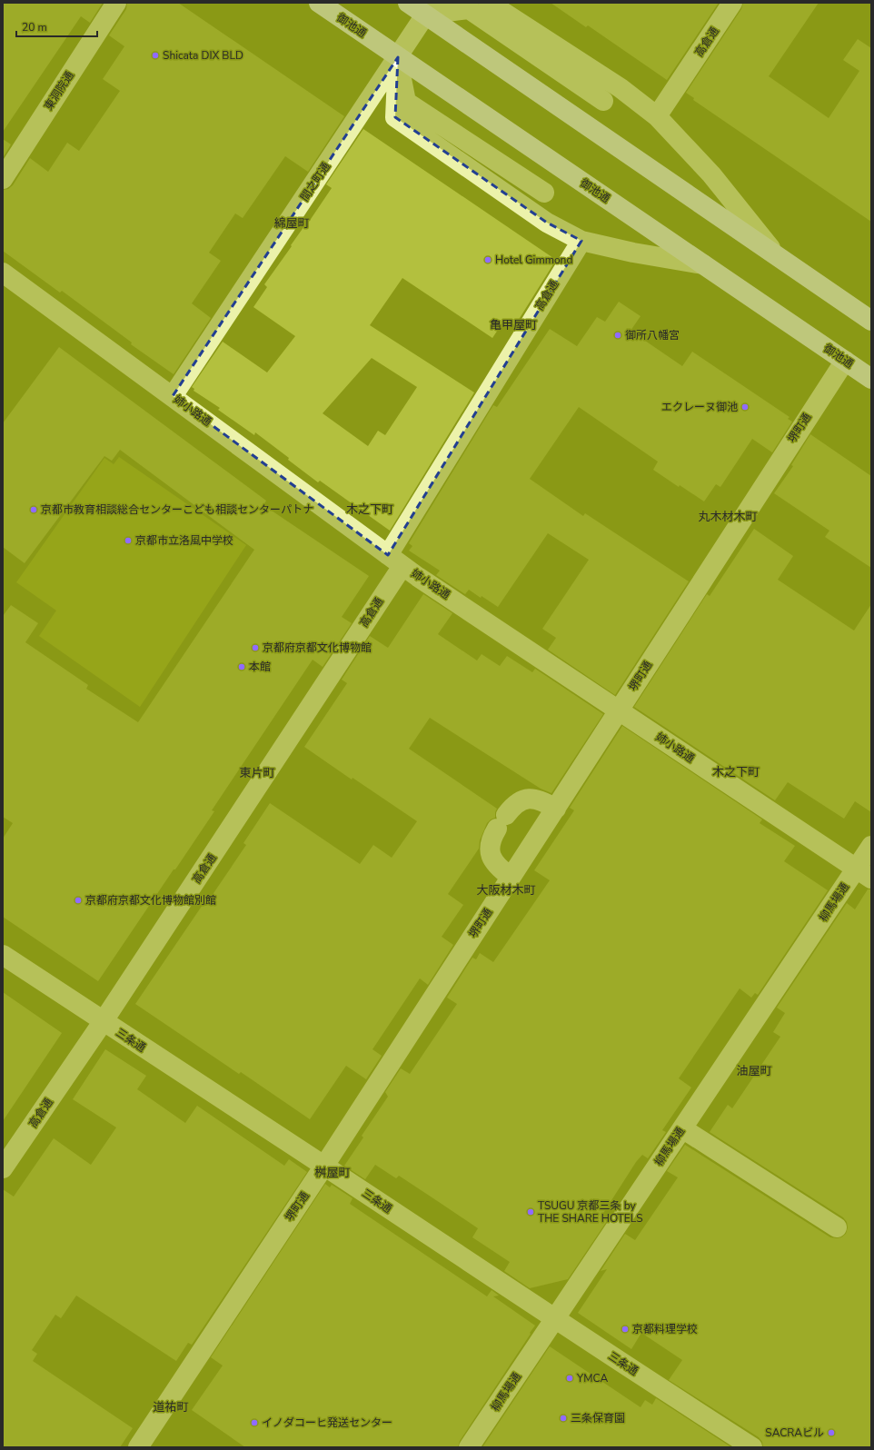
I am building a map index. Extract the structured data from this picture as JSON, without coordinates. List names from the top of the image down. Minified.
{"streets":{"main road":["御池通"],"street":["高倉通","東洞院通","間之町通","姉小路通","堺町通","柳馬場通","三条通"]},"crossings":[["御池通","間之町通"],["御池通","堺町通"],["高倉通","姉小路通"],["高倉通","三条通"],["間之町通","姉小路通"],["姉小路通","堺町通"],["姉小路通","柳馬場通"],["堺町通","三条通"],["柳馬場通","三条通"]],"districts":["綿屋町","亀甲屋町","木之下町","丸木材木町","木之下町","東片町","大阪材木町","油屋町","桝屋町","道祐町"],"places":["Shicata DIX BLD","Hotel Gimmond","御所八幡宮","エクレーヌ御池","京都市教育相談総合センターこども相談センターパトナ","京都市立洛風中学校","京都府京都文化博物館","本館","京都府京都文化博物館別館","TSUGU 京都三条 by THE SHARE HOTELS","京都料理学校","YMCA","三条保育園","イノダコーヒ発送センター","SACRAビル"],"scale_bar":"20 m"}
